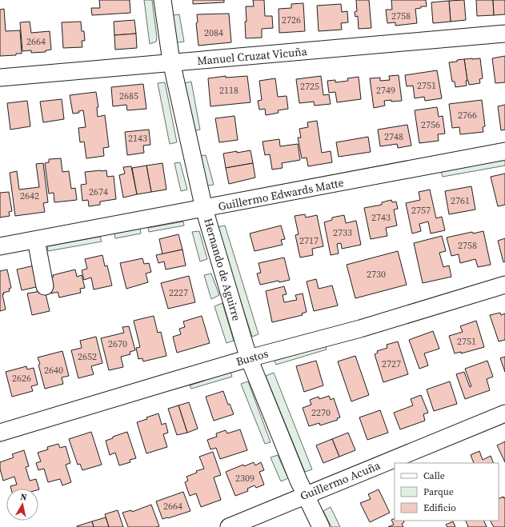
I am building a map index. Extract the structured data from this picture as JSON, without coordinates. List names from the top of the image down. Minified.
{"streets":{"street":["Manuel Cruzat Vicuña","Guillermo Edwards Matte","Hernando de Aguirre","Bustos","Guillermo Acuña"]},"crossings":[["Manuel Cruzat Vicuña","Hernando de Aguirre"],["Guillermo Edwards Matte","Hernando de Aguirre"],["Hernando de Aguirre","Bustos"],["Hernando de Aguirre","Guillermo Acuña"]],"house_numbers":["2758","2726","2084","2664","2751","2725","2118","2749","2685","2766","2756","2748","2143","2674","2642","2761","2757","2743","2733","2717","2758","2730","2227","2751","2670","2652","2727","2640","2626","2270","2309","2664"],"legend":["Calle","Parque","Edificio"],"north":"top"}
